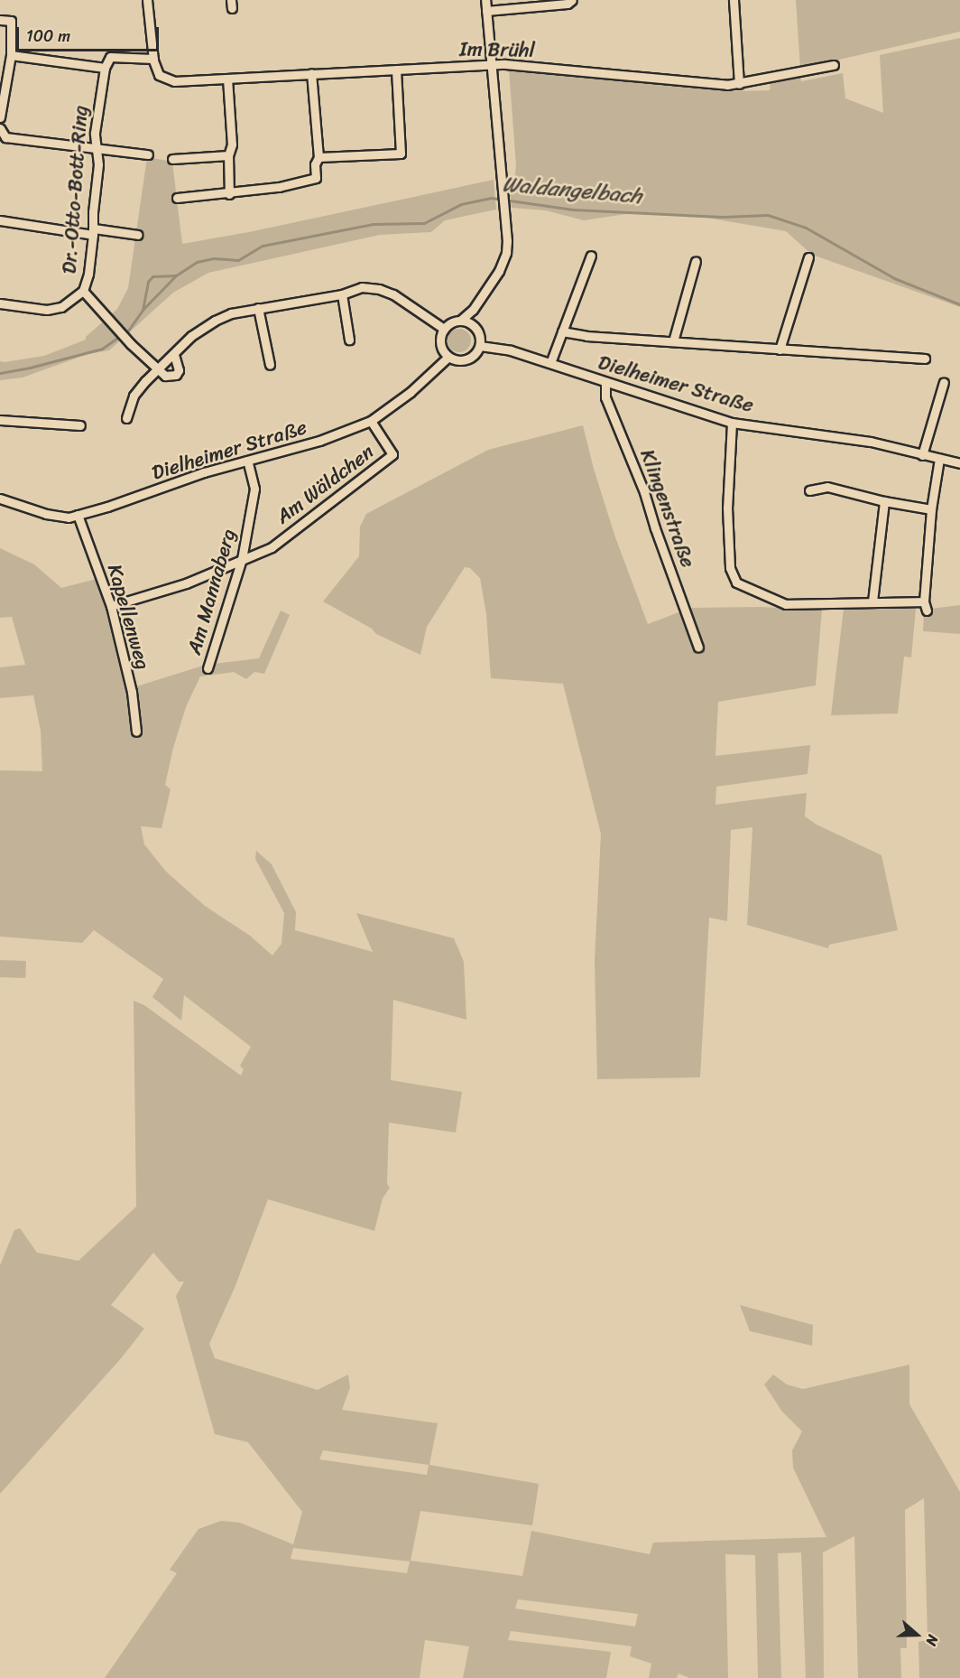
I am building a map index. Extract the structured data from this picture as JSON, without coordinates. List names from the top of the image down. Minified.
{"streets":{"street":["Im Brühl","Dr.-Otto-Bott-Ring","Dielheimer Straße","Am Wäldchen","Klingenstraße","Am Mannaberg","Kapellenweg"]},"crossings":[["Dielheimer Straße","Am Wäldchen"],["Dielheimer Straße","Klingenstraße"],["Dielheimer Straße","Am Mannaberg"],["Dielheimer Straße","Kapellenweg"],["Am Wäldchen","Am Mannaberg"]],"water":["Waldangelbach"],"scale_bar":"100 m","north":"right"}
